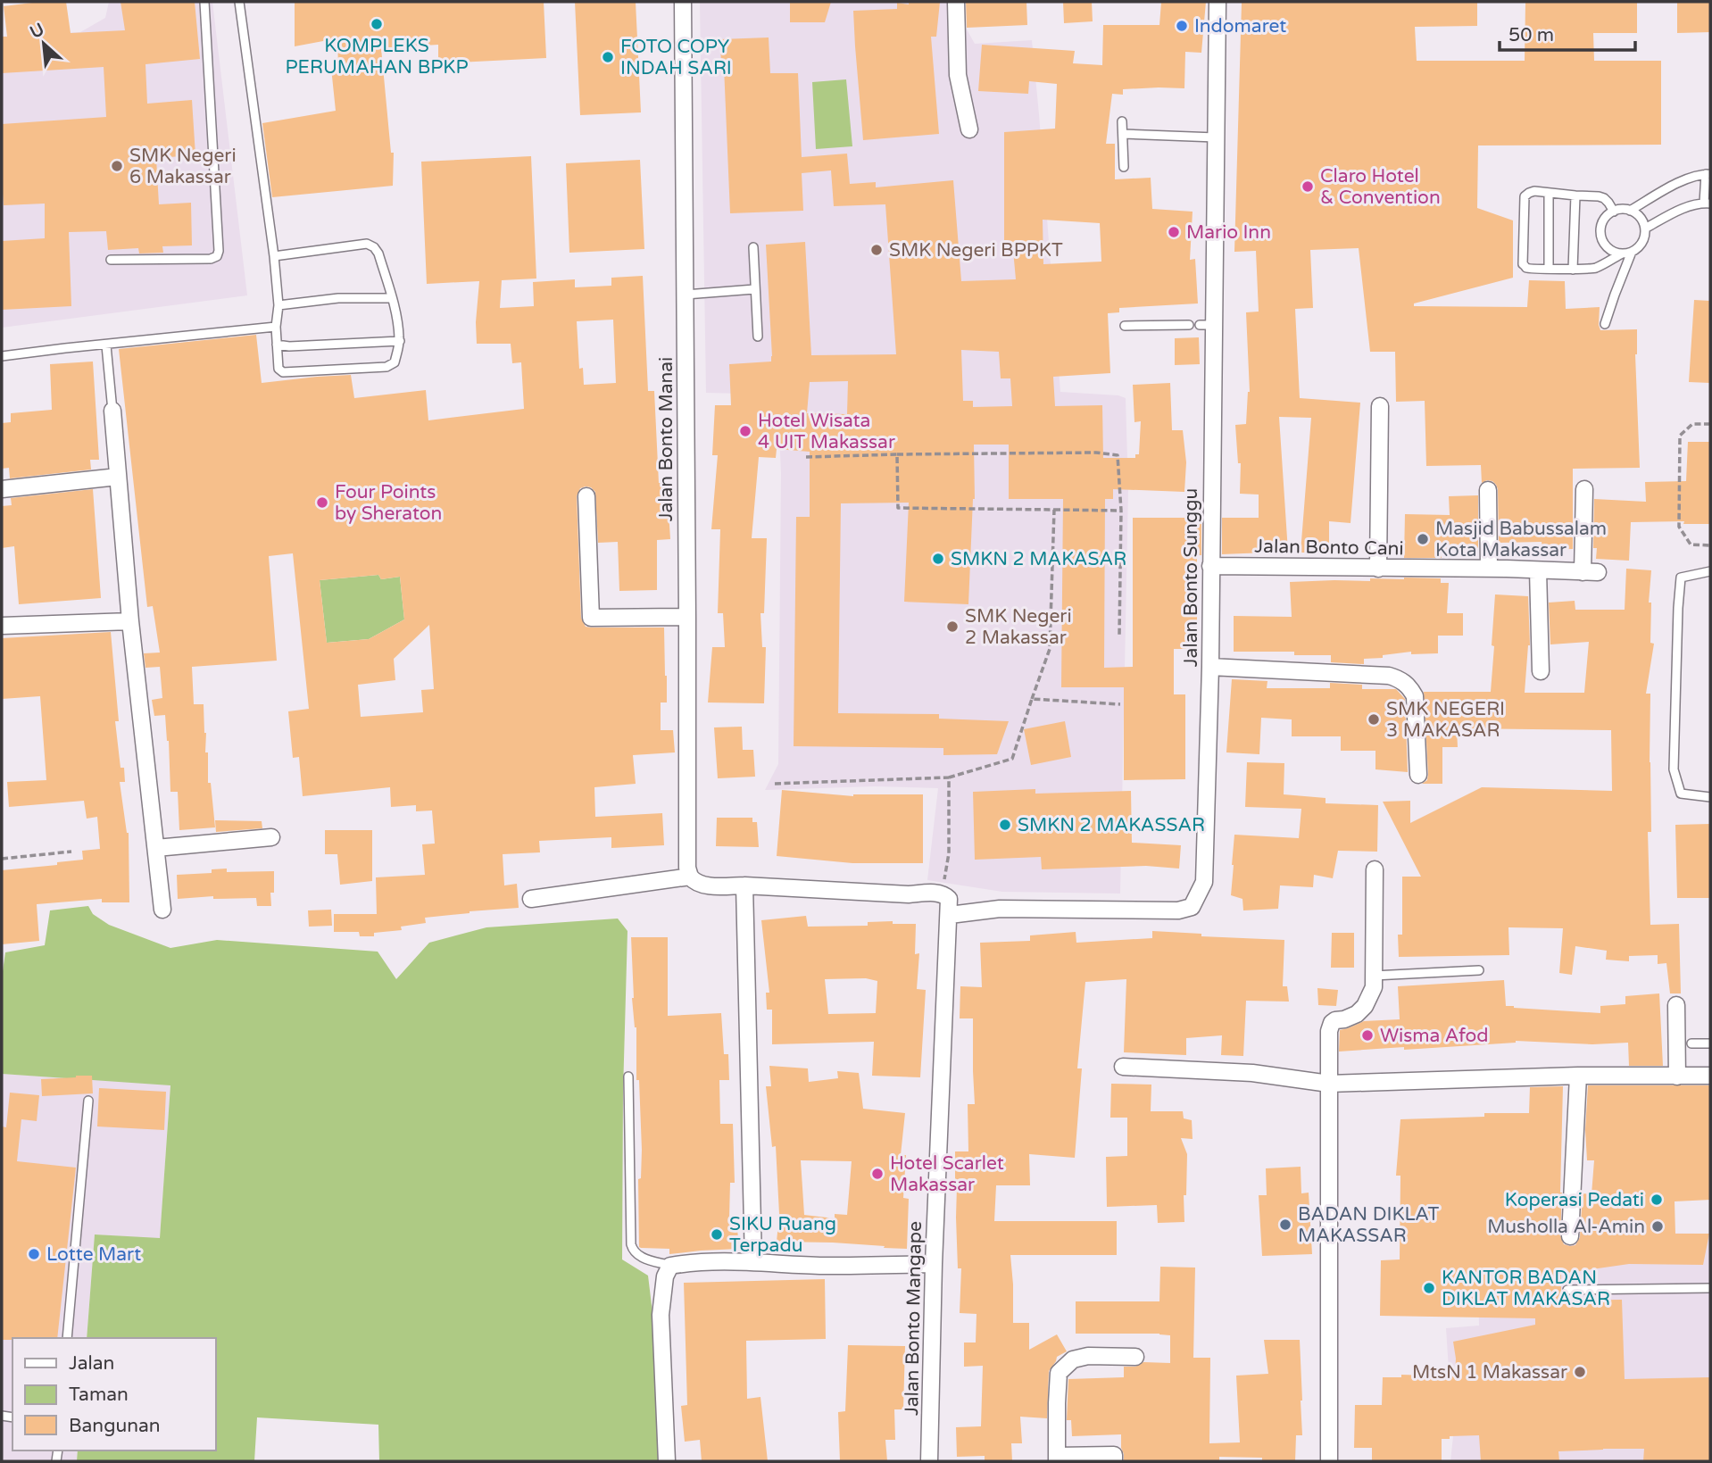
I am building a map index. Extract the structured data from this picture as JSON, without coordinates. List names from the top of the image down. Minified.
{"streets":{"street":["Jalan Bonto Manai","Jalan Bonto Cani","Jalan Bonto Sunggu","Jalan Bonto Mangape"]},"crossings":[["Jalan Bonto Cani","Jalan Bonto Sunggu"],["Jalan Bonto Sunggu","Jalan Bonto Mangape"]],"places":["KOMPLEKS PERUMAHAN BPKP","Indomaret","FOTO COPY INDAH SARI","SMK Negeri 6 Makassar","Claro Hotel & Convention","Mario Inn","SMK Negeri BPPKT","Hotel Wisata 4 UIT Makassar","Four Points by Sheraton","Masjid Babussalam Kota Makassar","SMKN 2 MAKASAR","SMK Negeri 2 Makassar","SMK NEGERI 3 MAKASAR","SMKN 2 MAKASSAR","Wisma Afod","Hotel Scarlet Makassar","Koperasi Pedati","BADAN DIKLAT MAKASSAR","Musholla Al-Amin","SIKU Ruang Terpadu","Lotte Mart","KANTOR BADAN DIKLAT MAKASAR","MtsN 1 Makassar"],"legend":["Jalan","Taman","Bangunan"],"scale_bar":"50 m","north":"top left"}
